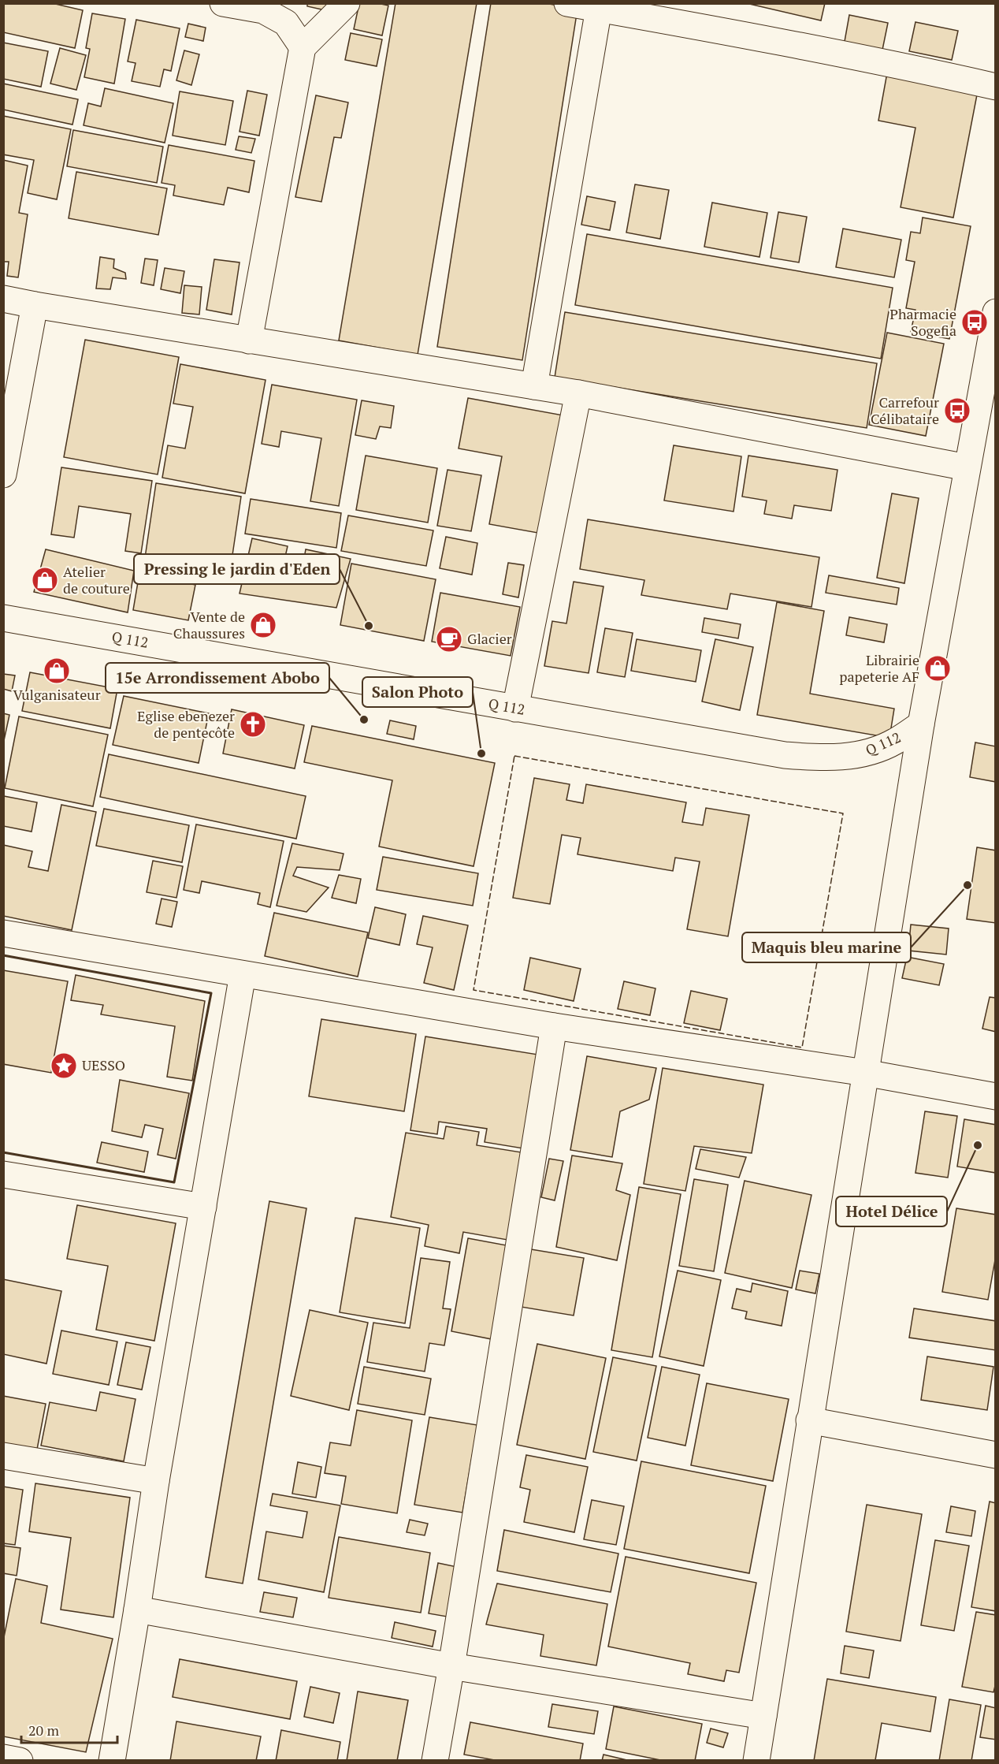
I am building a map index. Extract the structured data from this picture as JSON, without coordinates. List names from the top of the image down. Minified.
{"streets":{"street":["Q 112"]},"places":{"bus stop":["Pharmacie Sogefia","Carrefour Célibataire"],"shop":["Atelier de couture","Vente de Chaussures","Librairie papeterie AF","Vulganisateur"],"other":["Pressing le jardin d'Eden","15e Arrondissement Abobo","Salon Photo","Maquis bleu marine","Hotel Délice"],"cafe":["Glacier"],"church":["Eglise ebenezer de pentecôte"],"place":["UESSO"]},"scale_bar":"20 m"}
